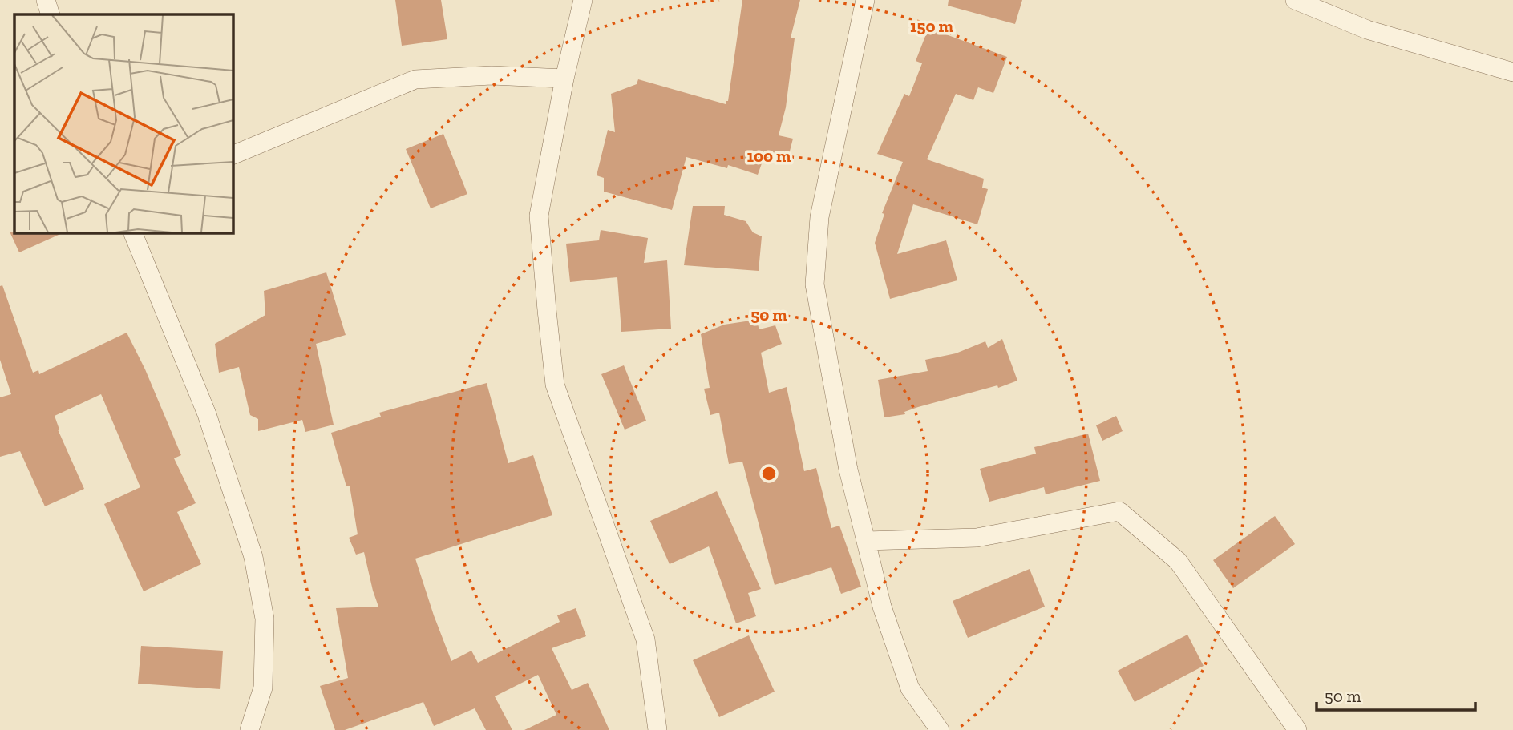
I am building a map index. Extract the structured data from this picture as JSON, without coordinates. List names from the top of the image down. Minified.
{"scale_bar":"50 m","rings":["150 m","100 m","50 m"]}
